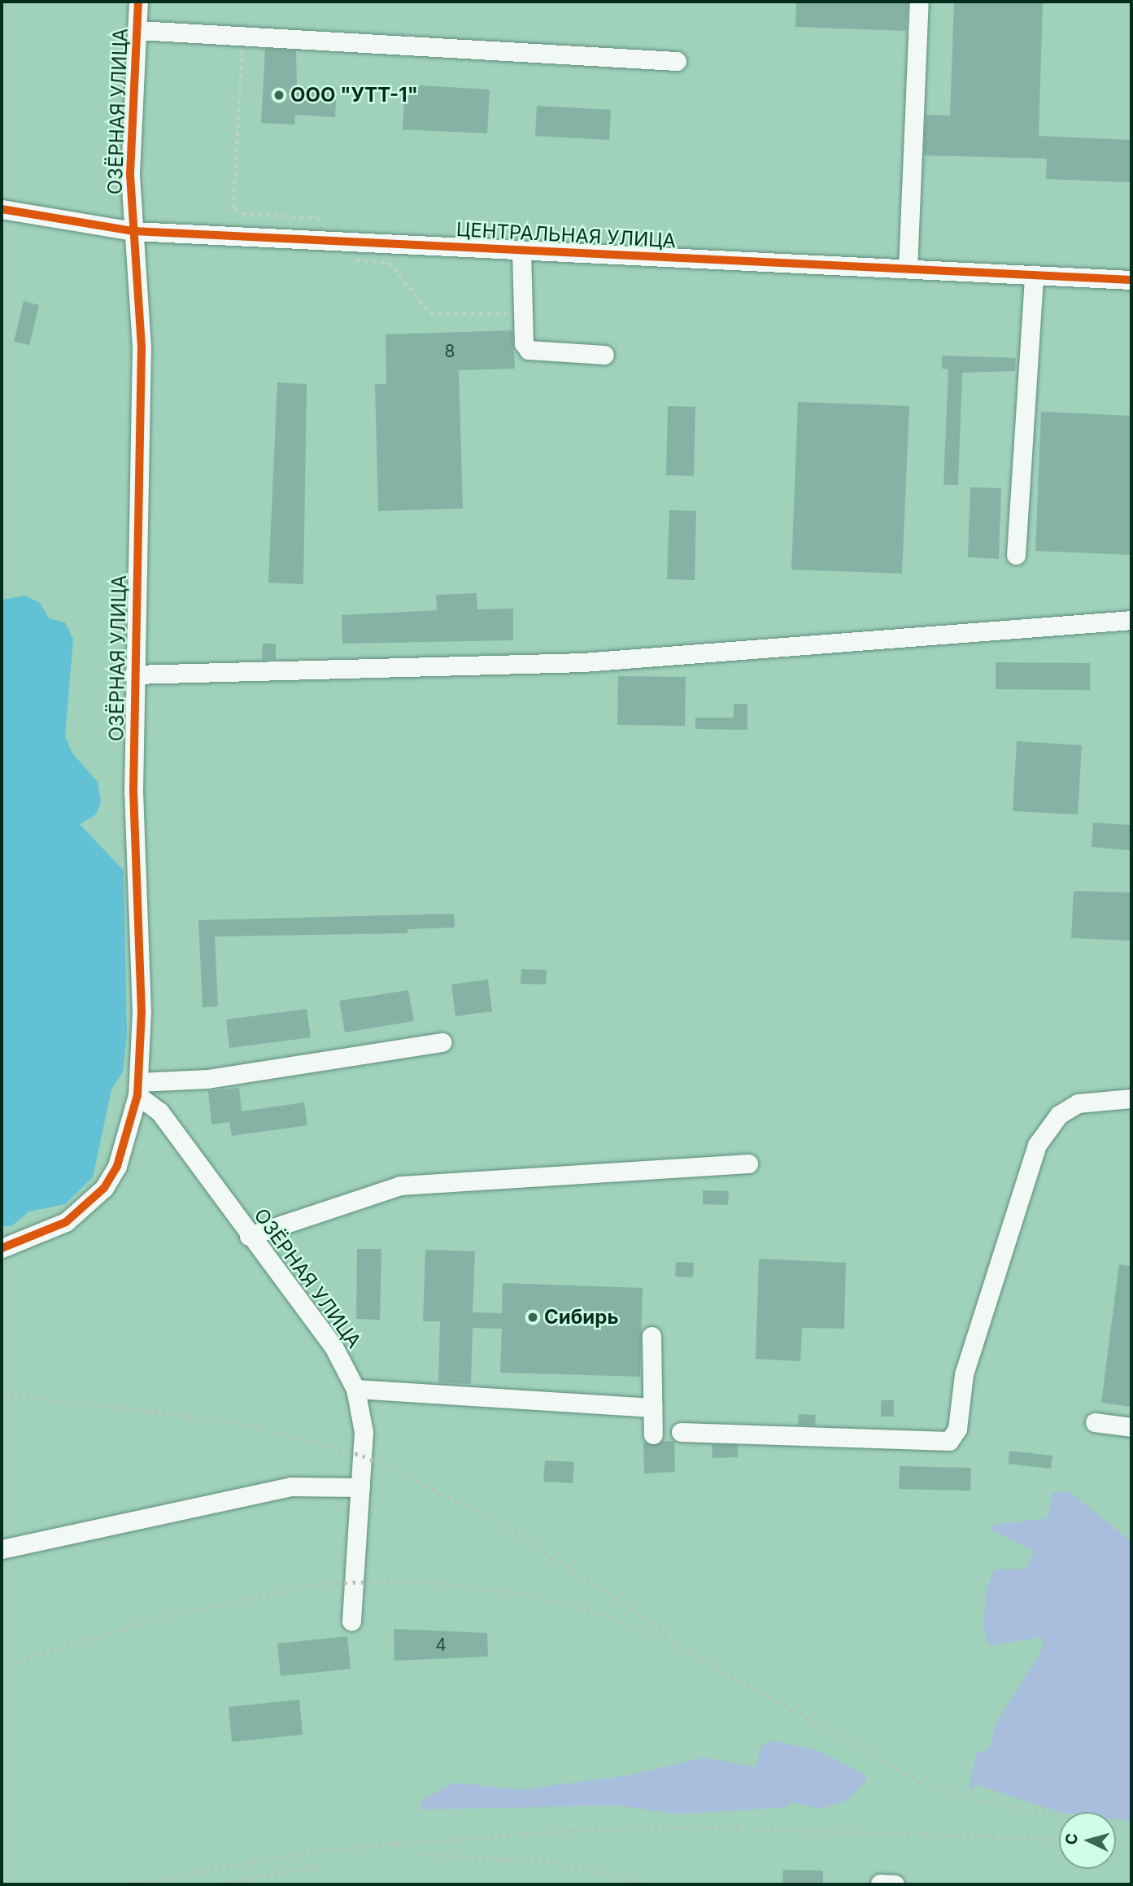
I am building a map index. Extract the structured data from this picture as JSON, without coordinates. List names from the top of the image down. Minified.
{"streets":{"street":["ОЗЁРНАЯ УЛИЦА","ЦЕНТРАЛЬНАЯ УЛИЦА"]},"crossings":[["ОЗЁРНАЯ УЛИЦА","ЦЕНТРАЛЬНАЯ УЛИЦА"]],"places":["ООО \"УТТ-1\"","Сибирь"],"house_numbers":["8","4"],"north":"left"}
